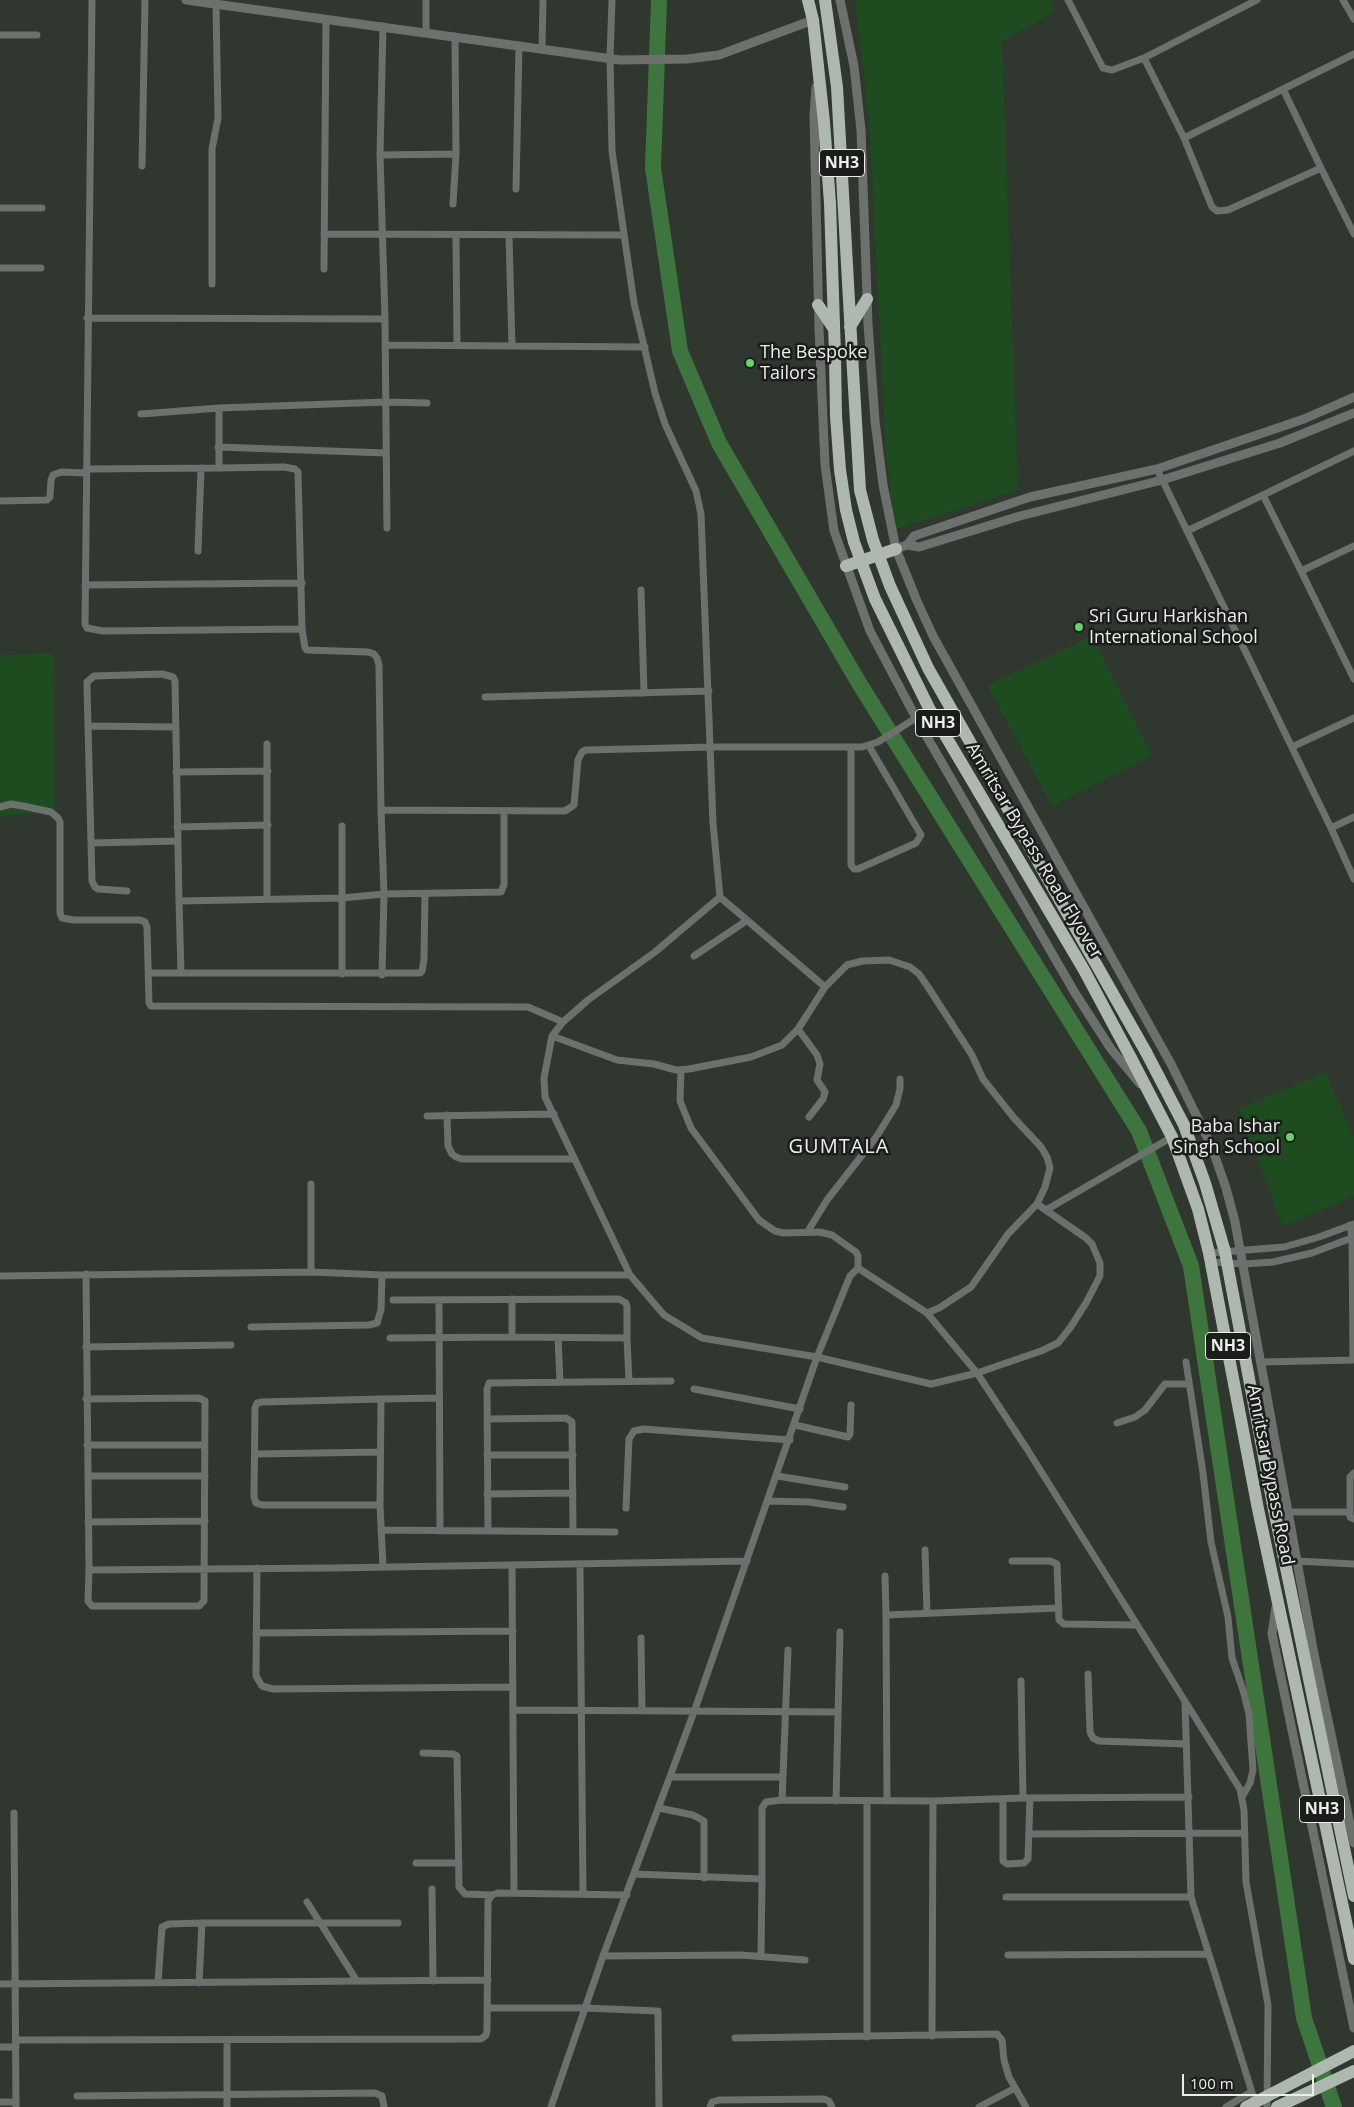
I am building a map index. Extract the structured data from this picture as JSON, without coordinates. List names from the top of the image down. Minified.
{"streets":{"highway":["NH3","Amritsar Bypass Road Flyover","Amritsar Bypass Road"]},"crossings":[["NH3","Amritsar Bypass Road Flyover"],["NH3","Amritsar Bypass Road"],["Amritsar Bypass Road Flyover","Amritsar Bypass Road"]],"districts":["GUMTALA"],"places":["The Bespoke Tailors","Sri Guru Harkishan International School","Baba Ishar Singh School"],"scale_bar":"100 m"}
